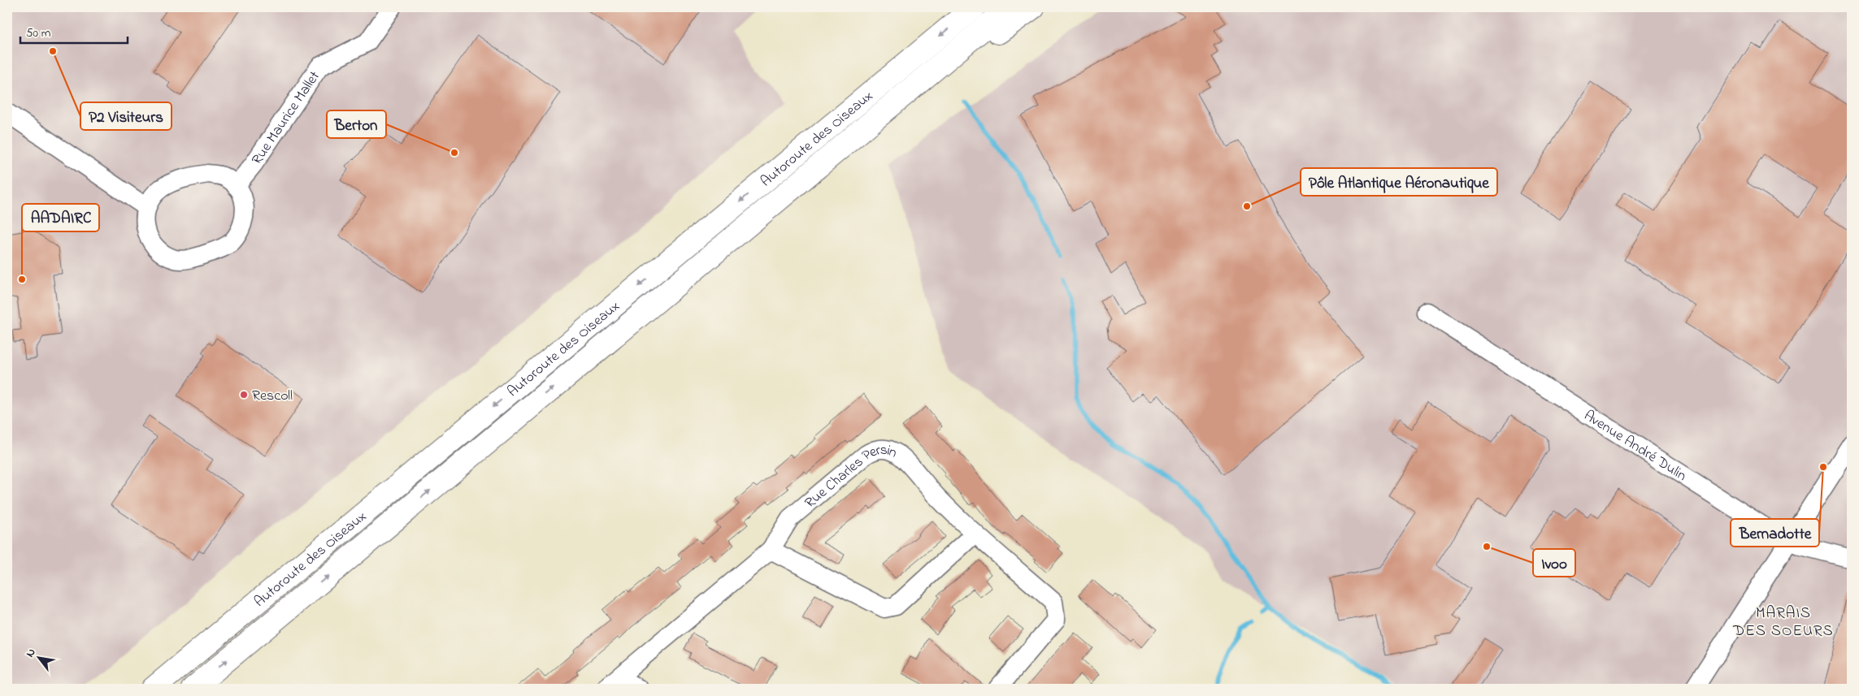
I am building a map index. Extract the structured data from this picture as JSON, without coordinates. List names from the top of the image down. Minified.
{"streets":{"highway":["Autoroute des Oiseaux"],"street":["Rue Maurice Mallet","Avenue André Dulin","Rue Charles Persin"]},"districts":["MARAIS DES SOEURS"],"places":["P2 Visiteurs","Berton","Pôle Atlantique Aéronautique","AADAIRC","Rescoll","Bernadotte","Ivoo"],"scale_bar":"50 m","north":"top left"}
